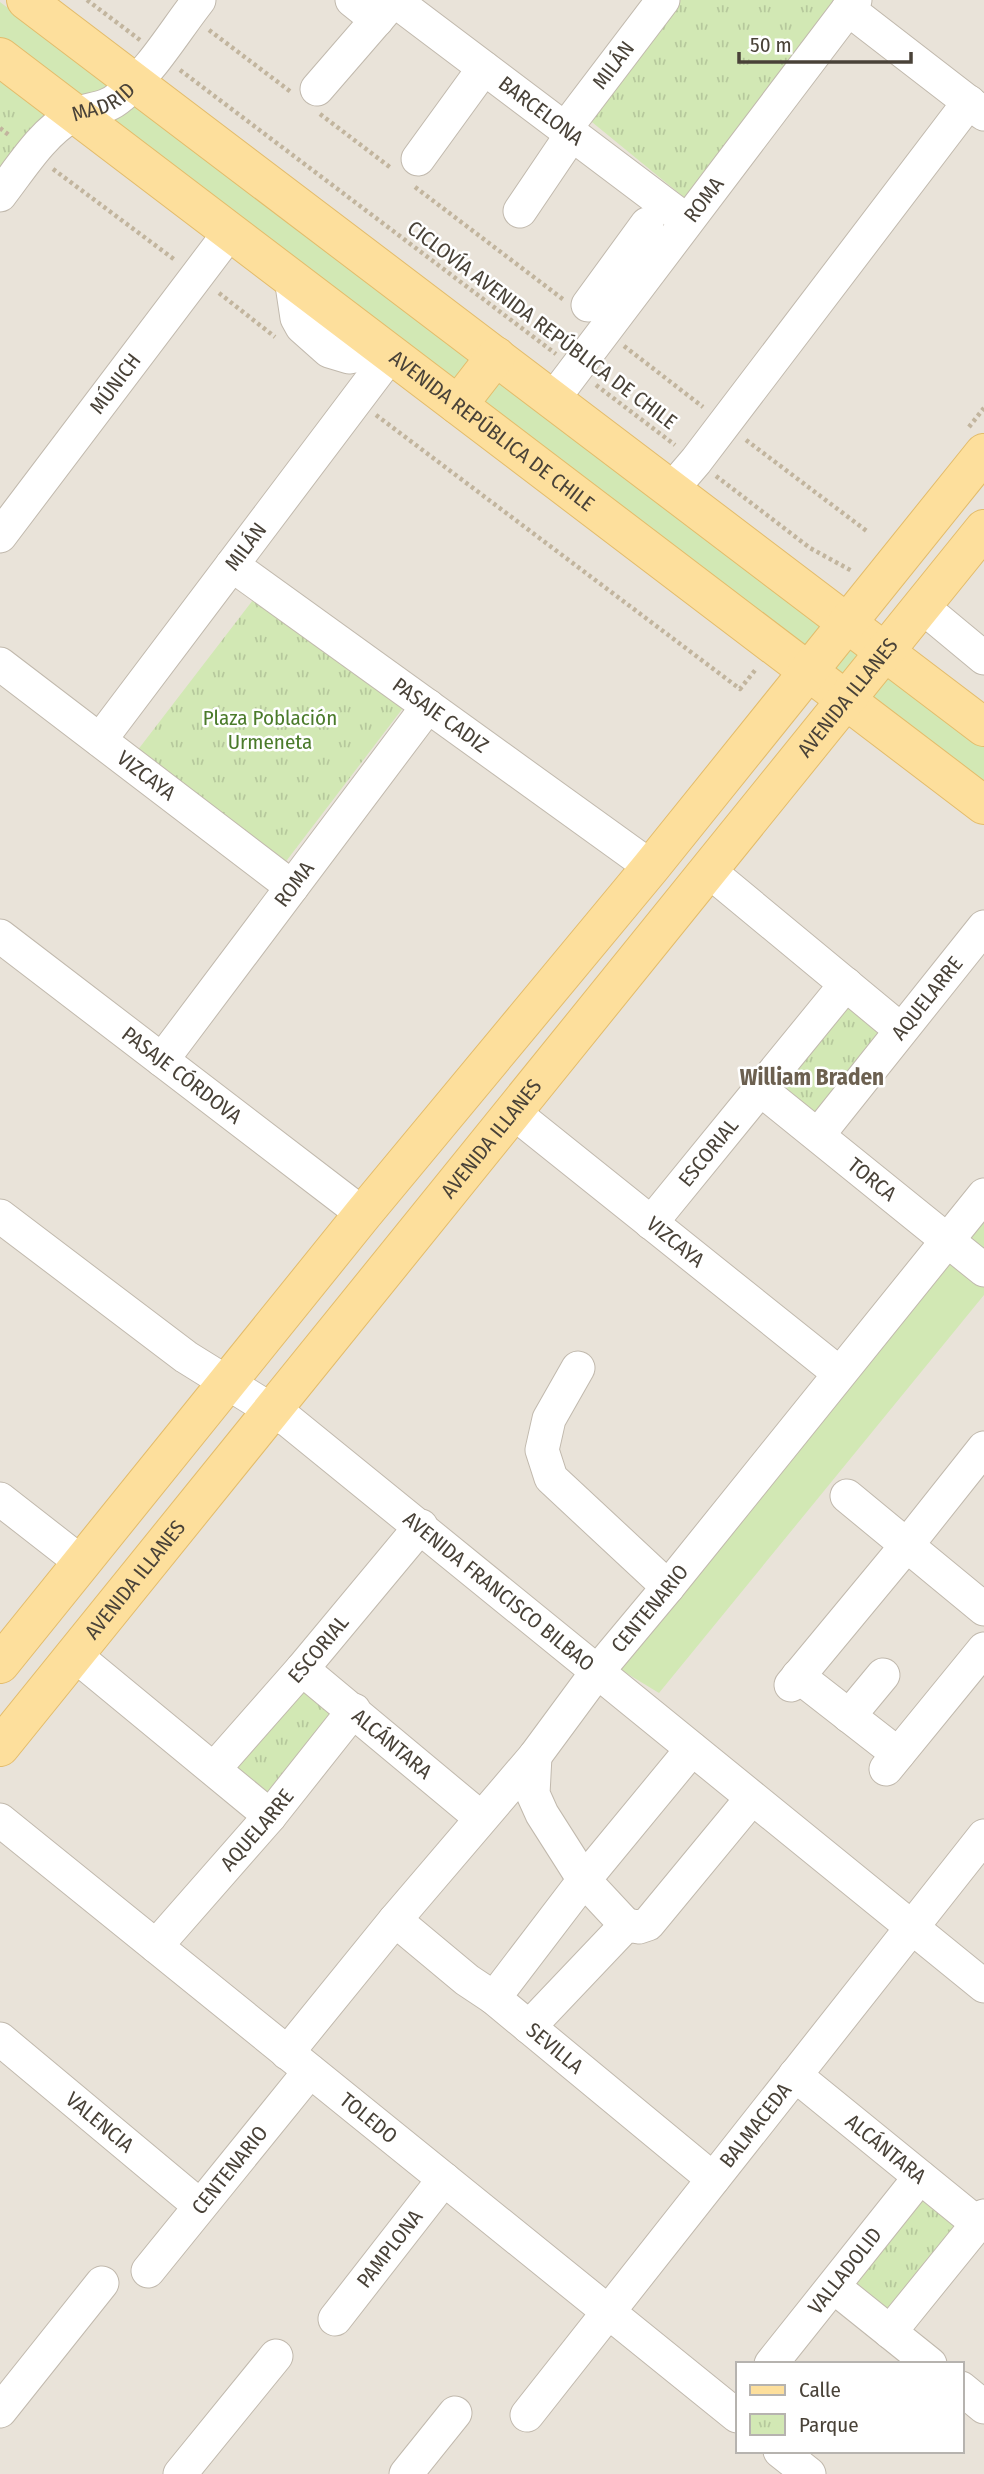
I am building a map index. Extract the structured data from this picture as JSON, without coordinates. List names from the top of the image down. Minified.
{"streets":{"main road":["AVENIDA REPÚBLICA DE CHILE","AVENIDA ILLANES"],"street":["MILÁN","MADRID","BARCELONA","ROMA","MÚNICH","PASAJE CADIZ","VIZCAYA","AQUELARRE","PASAJE CÓRDOVA","ESCORIAL","TORCA","AVENIDA FRANCISCO BILBAO","CENTENARIO","ALCÁNTARA","SEVILLA","TOLEDO","VALENCIA","BALMACEDA","PAMPLONA","VALLADOLID"],"path":["CICLOVÍA AVENIDA REPÚBLICA DE CHILE"]},"crossings":[["MILÁN","BARCELONA"],["MILÁN","AVENIDA REPÚBLICA DE CHILE"],["MILÁN","PASAJE CADIZ"],["MILÁN","VIZCAYA"],["MADRID","CICLOVÍA AVENIDA REPÚBLICA DE CHILE"],["MADRID","AVENIDA REPÚBLICA DE CHILE"],["BARCELONA","ROMA"],["ROMA","CICLOVÍA AVENIDA REPÚBLICA DE CHILE"],["ROMA","PASAJE CADIZ"],["ROMA","VIZCAYA"],["ROMA","PASAJE CÓRDOVA"],["MÚNICH","AVENIDA REPÚBLICA DE CHILE"],["AVENIDA REPÚBLICA DE CHILE","AVENIDA ILLANES"],["AVENIDA ILLANES","VIZCAYA"],["AVENIDA ILLANES","AVENIDA FRANCISCO BILBAO"],["VIZCAYA","ESCORIAL"],["VIZCAYA","CENTENARIO"],["AQUELARRE","TORCA"],["AQUELARRE","ALCÁNTARA"],["AQUELARRE","TOLEDO"],["ESCORIAL","TORCA"],["ESCORIAL","AVENIDA FRANCISCO BILBAO"],["ESCORIAL","ALCÁNTARA"],["TORCA","CENTENARIO"],["AVENIDA FRANCISCO BILBAO","CENTENARIO"],["AVENIDA FRANCISCO BILBAO","BALMACEDA"],["CENTENARIO","ALCÁNTARA"],["CENTENARIO","SEVILLA"],["CENTENARIO","TOLEDO"],["CENTENARIO","VALENCIA"],["ALCÁNTARA","BALMACEDA"],["ALCÁNTARA","VALLADOLID"],["SEVILLA","BALMACEDA"],["TOLEDO","BALMACEDA"],["TOLEDO","PAMPLONA"]],"districts":["William Braden"],"parks":["Plaza Población Urmeneta"],"legend":["Calle","Parque"],"scale_bar":"50 m"}
